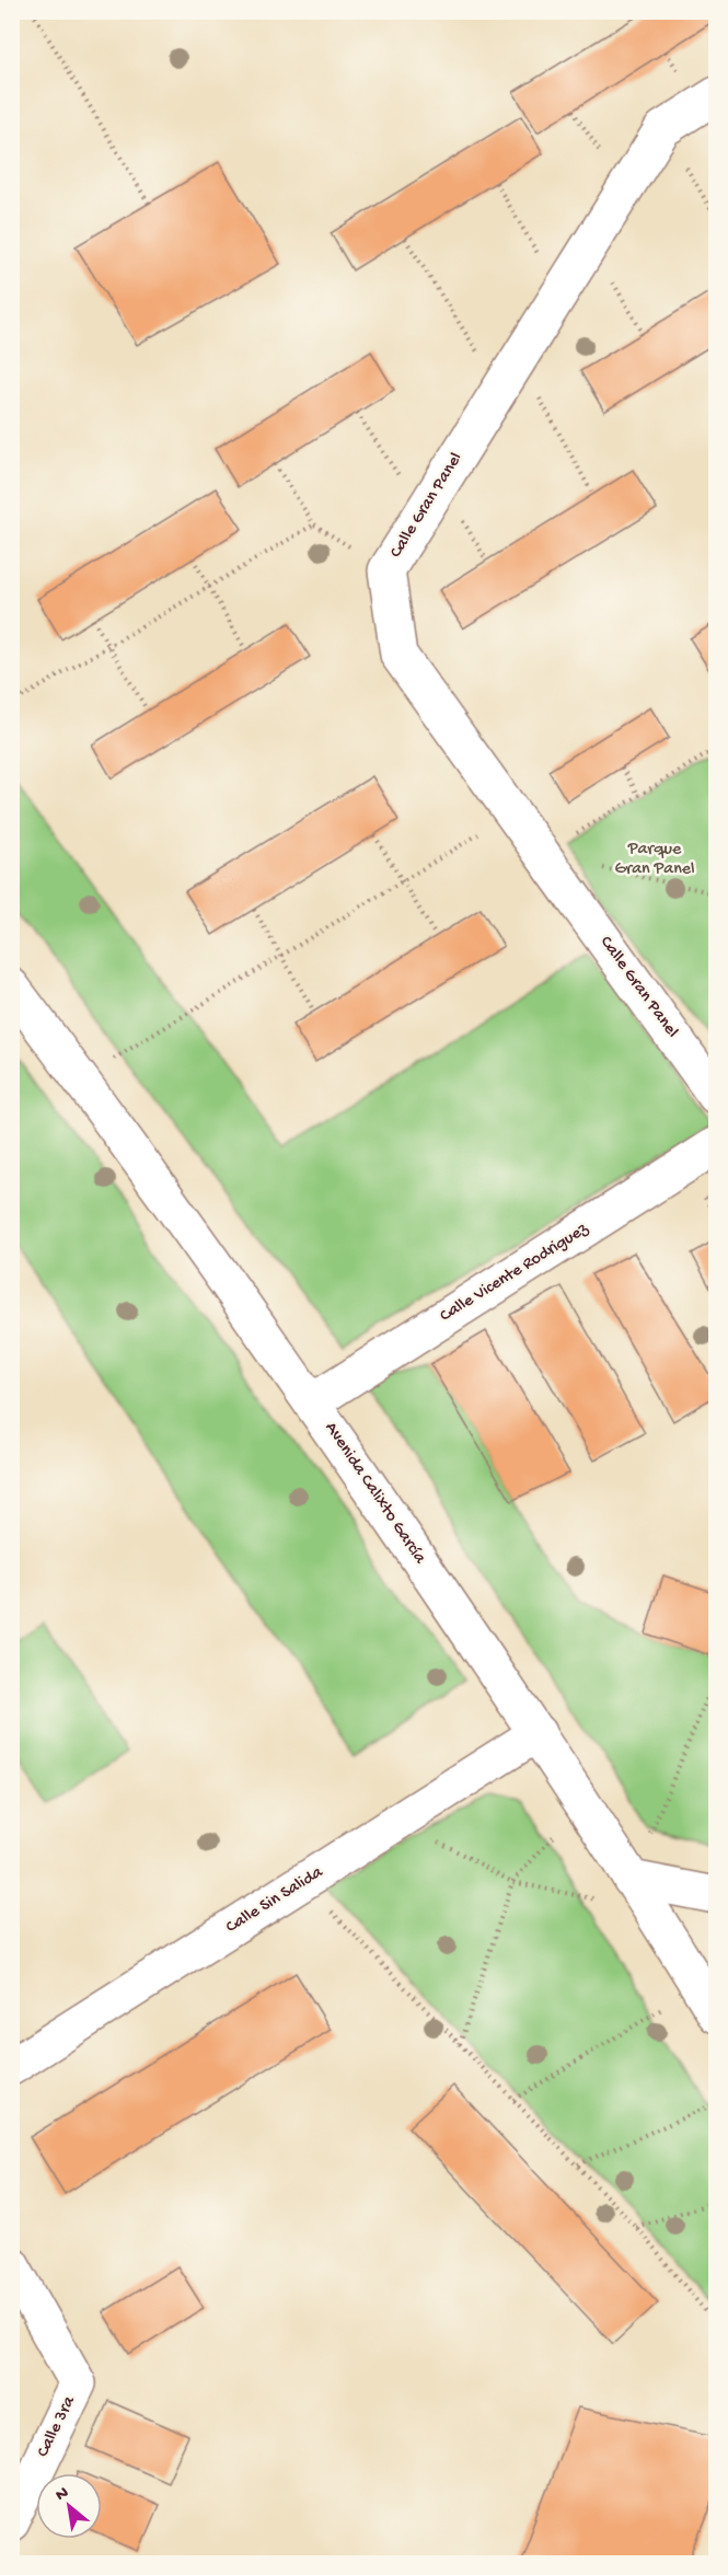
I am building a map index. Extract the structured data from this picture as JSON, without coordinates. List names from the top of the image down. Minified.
{"streets":{"street":["Calle Gran Panel","Calle Vicente Rodriguez","Avenida Calixto García","Calle Sin Salida","Calle 3ra"]},"crossings":[["Calle Vicente Rodriguez","Avenida Calixto García"],["Avenida Calixto García","Calle Sin Salida"]],"parks":["Parque Gran Panel"],"north":"top left"}
